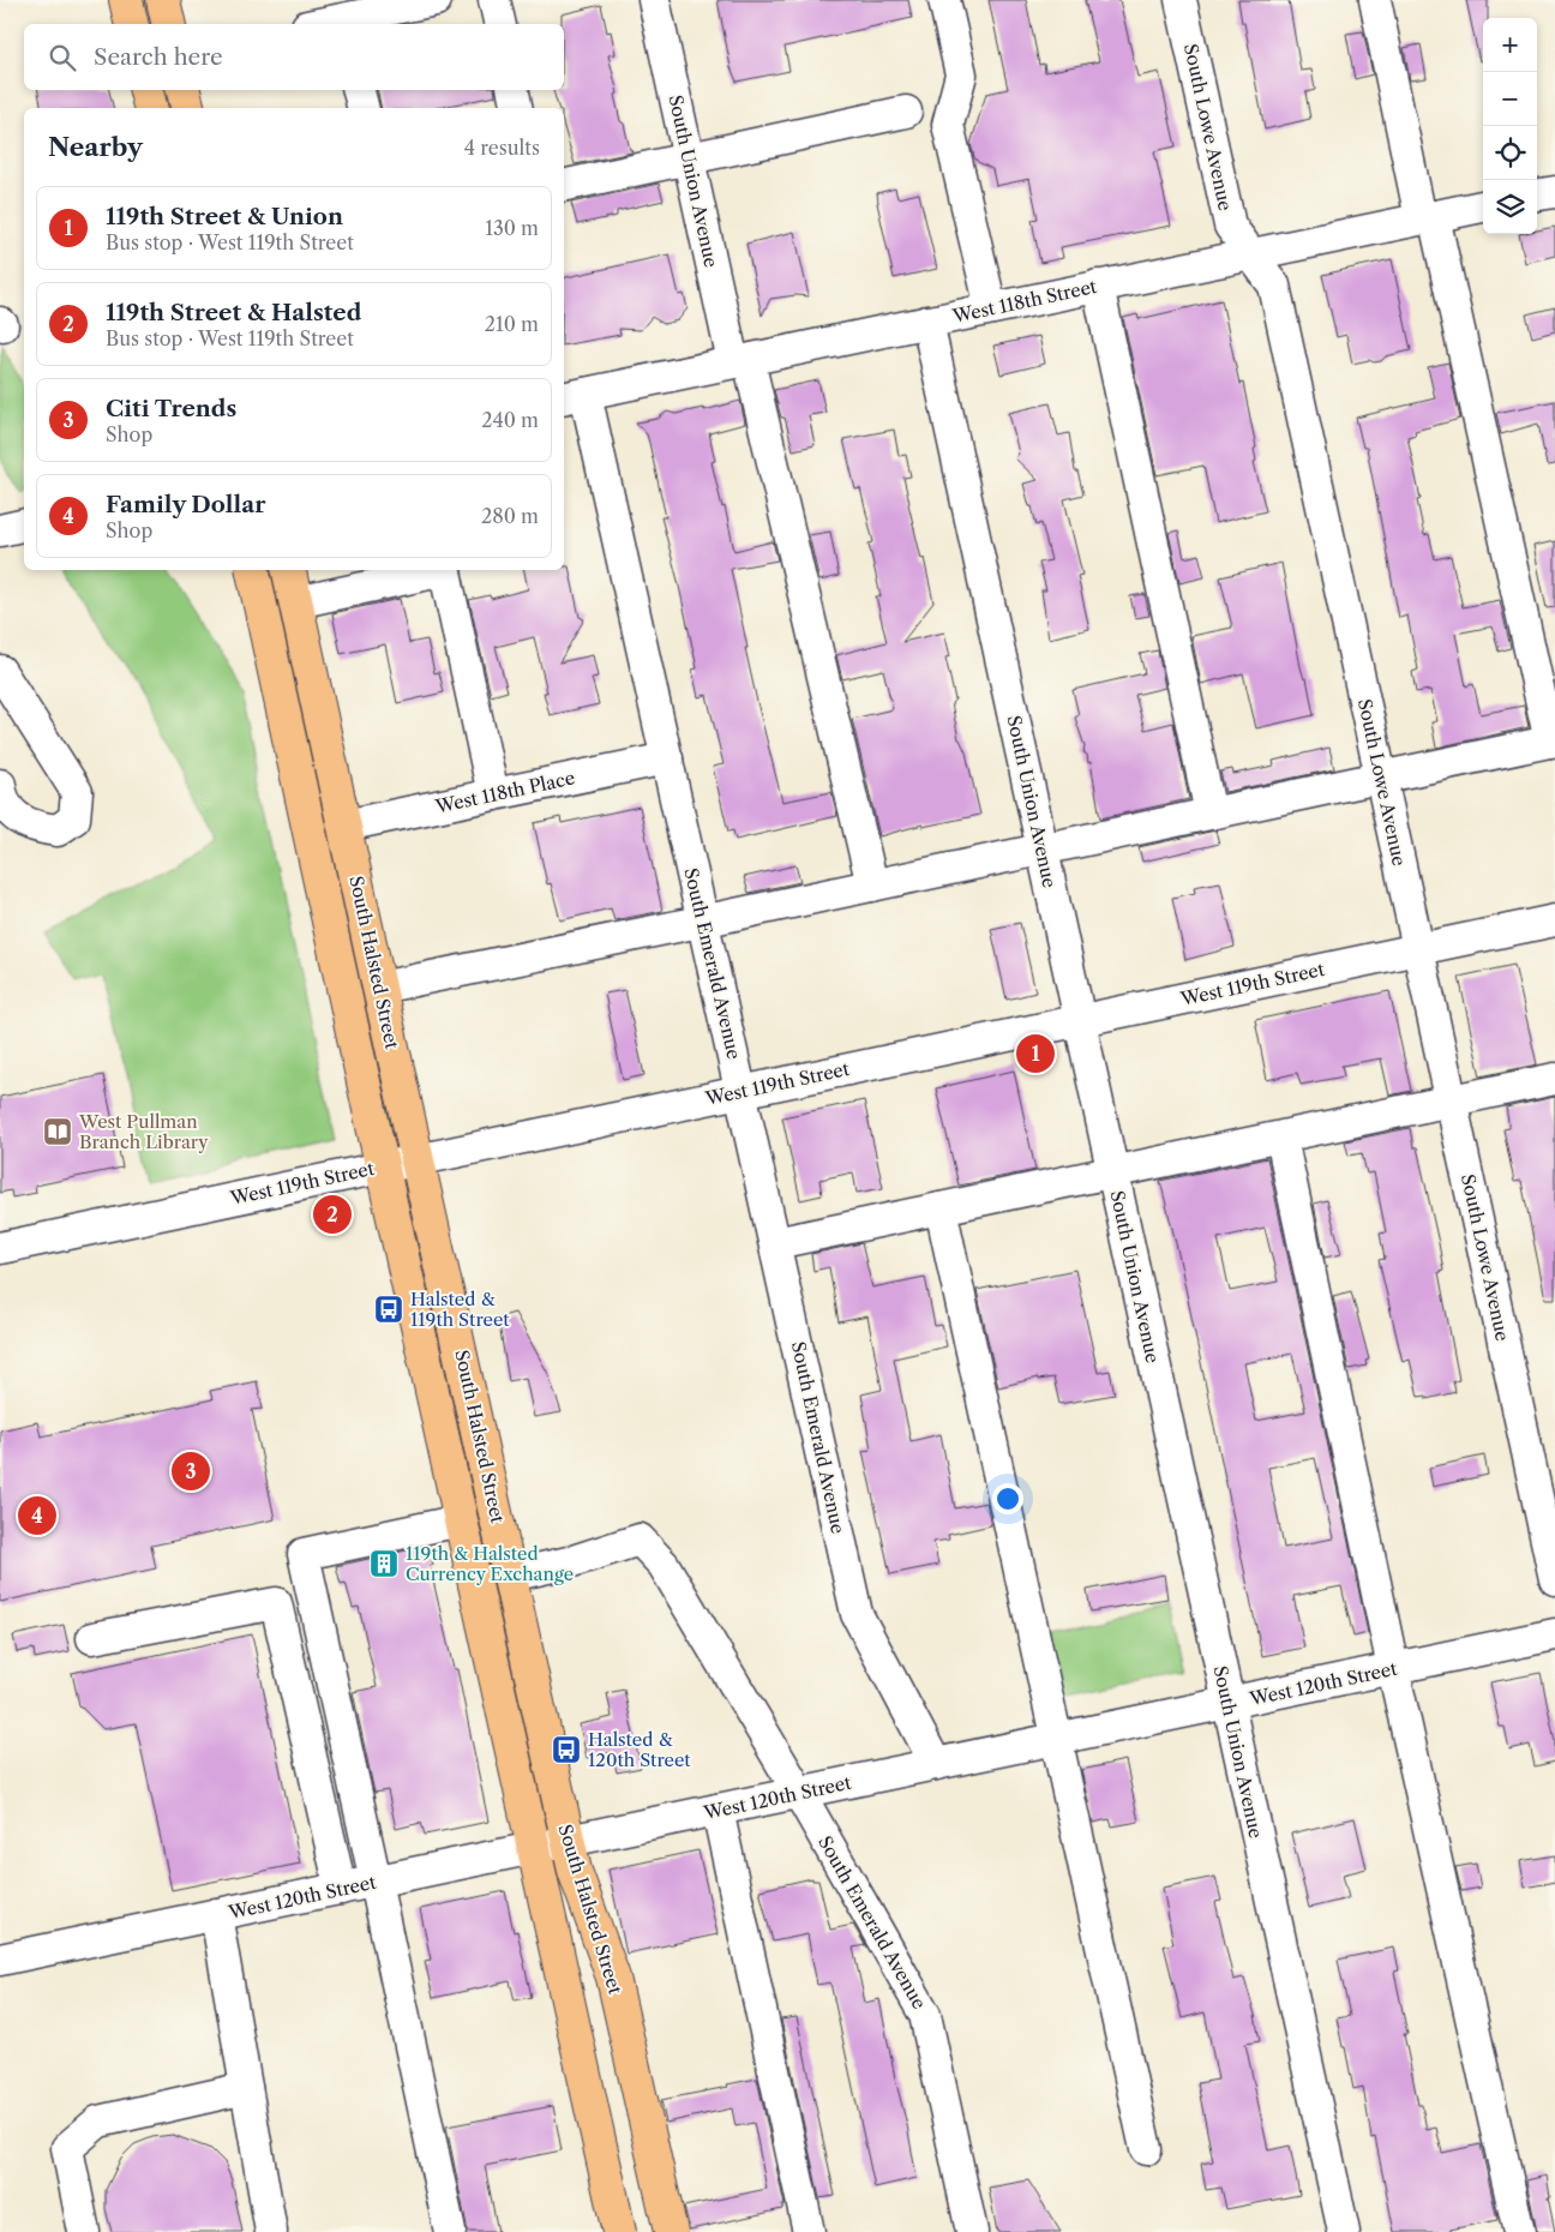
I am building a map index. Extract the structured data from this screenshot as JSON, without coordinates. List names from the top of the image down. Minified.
{"streets":{"main road":["South Halsted Street"],"street":["South Lowe Avenue","South Union Avenue","West 118th Street","West 118th Place","South Emerald Avenue","West 119th Street","West 120th Street"]},"crossings":[["South Lowe Avenue","West 118th Street"],["South Lowe Avenue","West 119th Street"],["South Union Avenue","West 118th Street"],["South Union Avenue","West 119th Street"],["South Union Avenue","West 120th Street"],["West 118th Street","South Emerald Avenue"],["West 118th Place","South Halsted Street"],["West 118th Place","South Emerald Avenue"],["South Halsted Street","South Emerald Avenue"],["South Halsted Street","West 119th Street"],["South Halsted Street","West 120th Street"],["South Emerald Avenue","West 119th Street"],["South Emerald Avenue","West 120th Street"]],"places":{"library":["West Pullman Branch Library"],"bus stop":["Halsted & 119th Street","Halsted & 120th Street"],"building":["119th & Halsted Currency Exchange"]},"page":{"map_buttons":["+","−"],"search":"Search here","heading":["Nearby","4 results"],"list":[{"mark":"1","name":"119th Street & Union","note":"Bus stop · West 119th Street","value":"130 m"},{"mark":"2","name":"119th Street & Halsted","note":"Bus stop · West 119th Street","value":"210 m"},{"mark":"3","name":"Citi Trends","note":"Shop","value":"240 m"},{"mark":"4","name":"Family Dollar","note":"Shop","value":"280 m"}],"pins":["1","2","3","4"]}}
